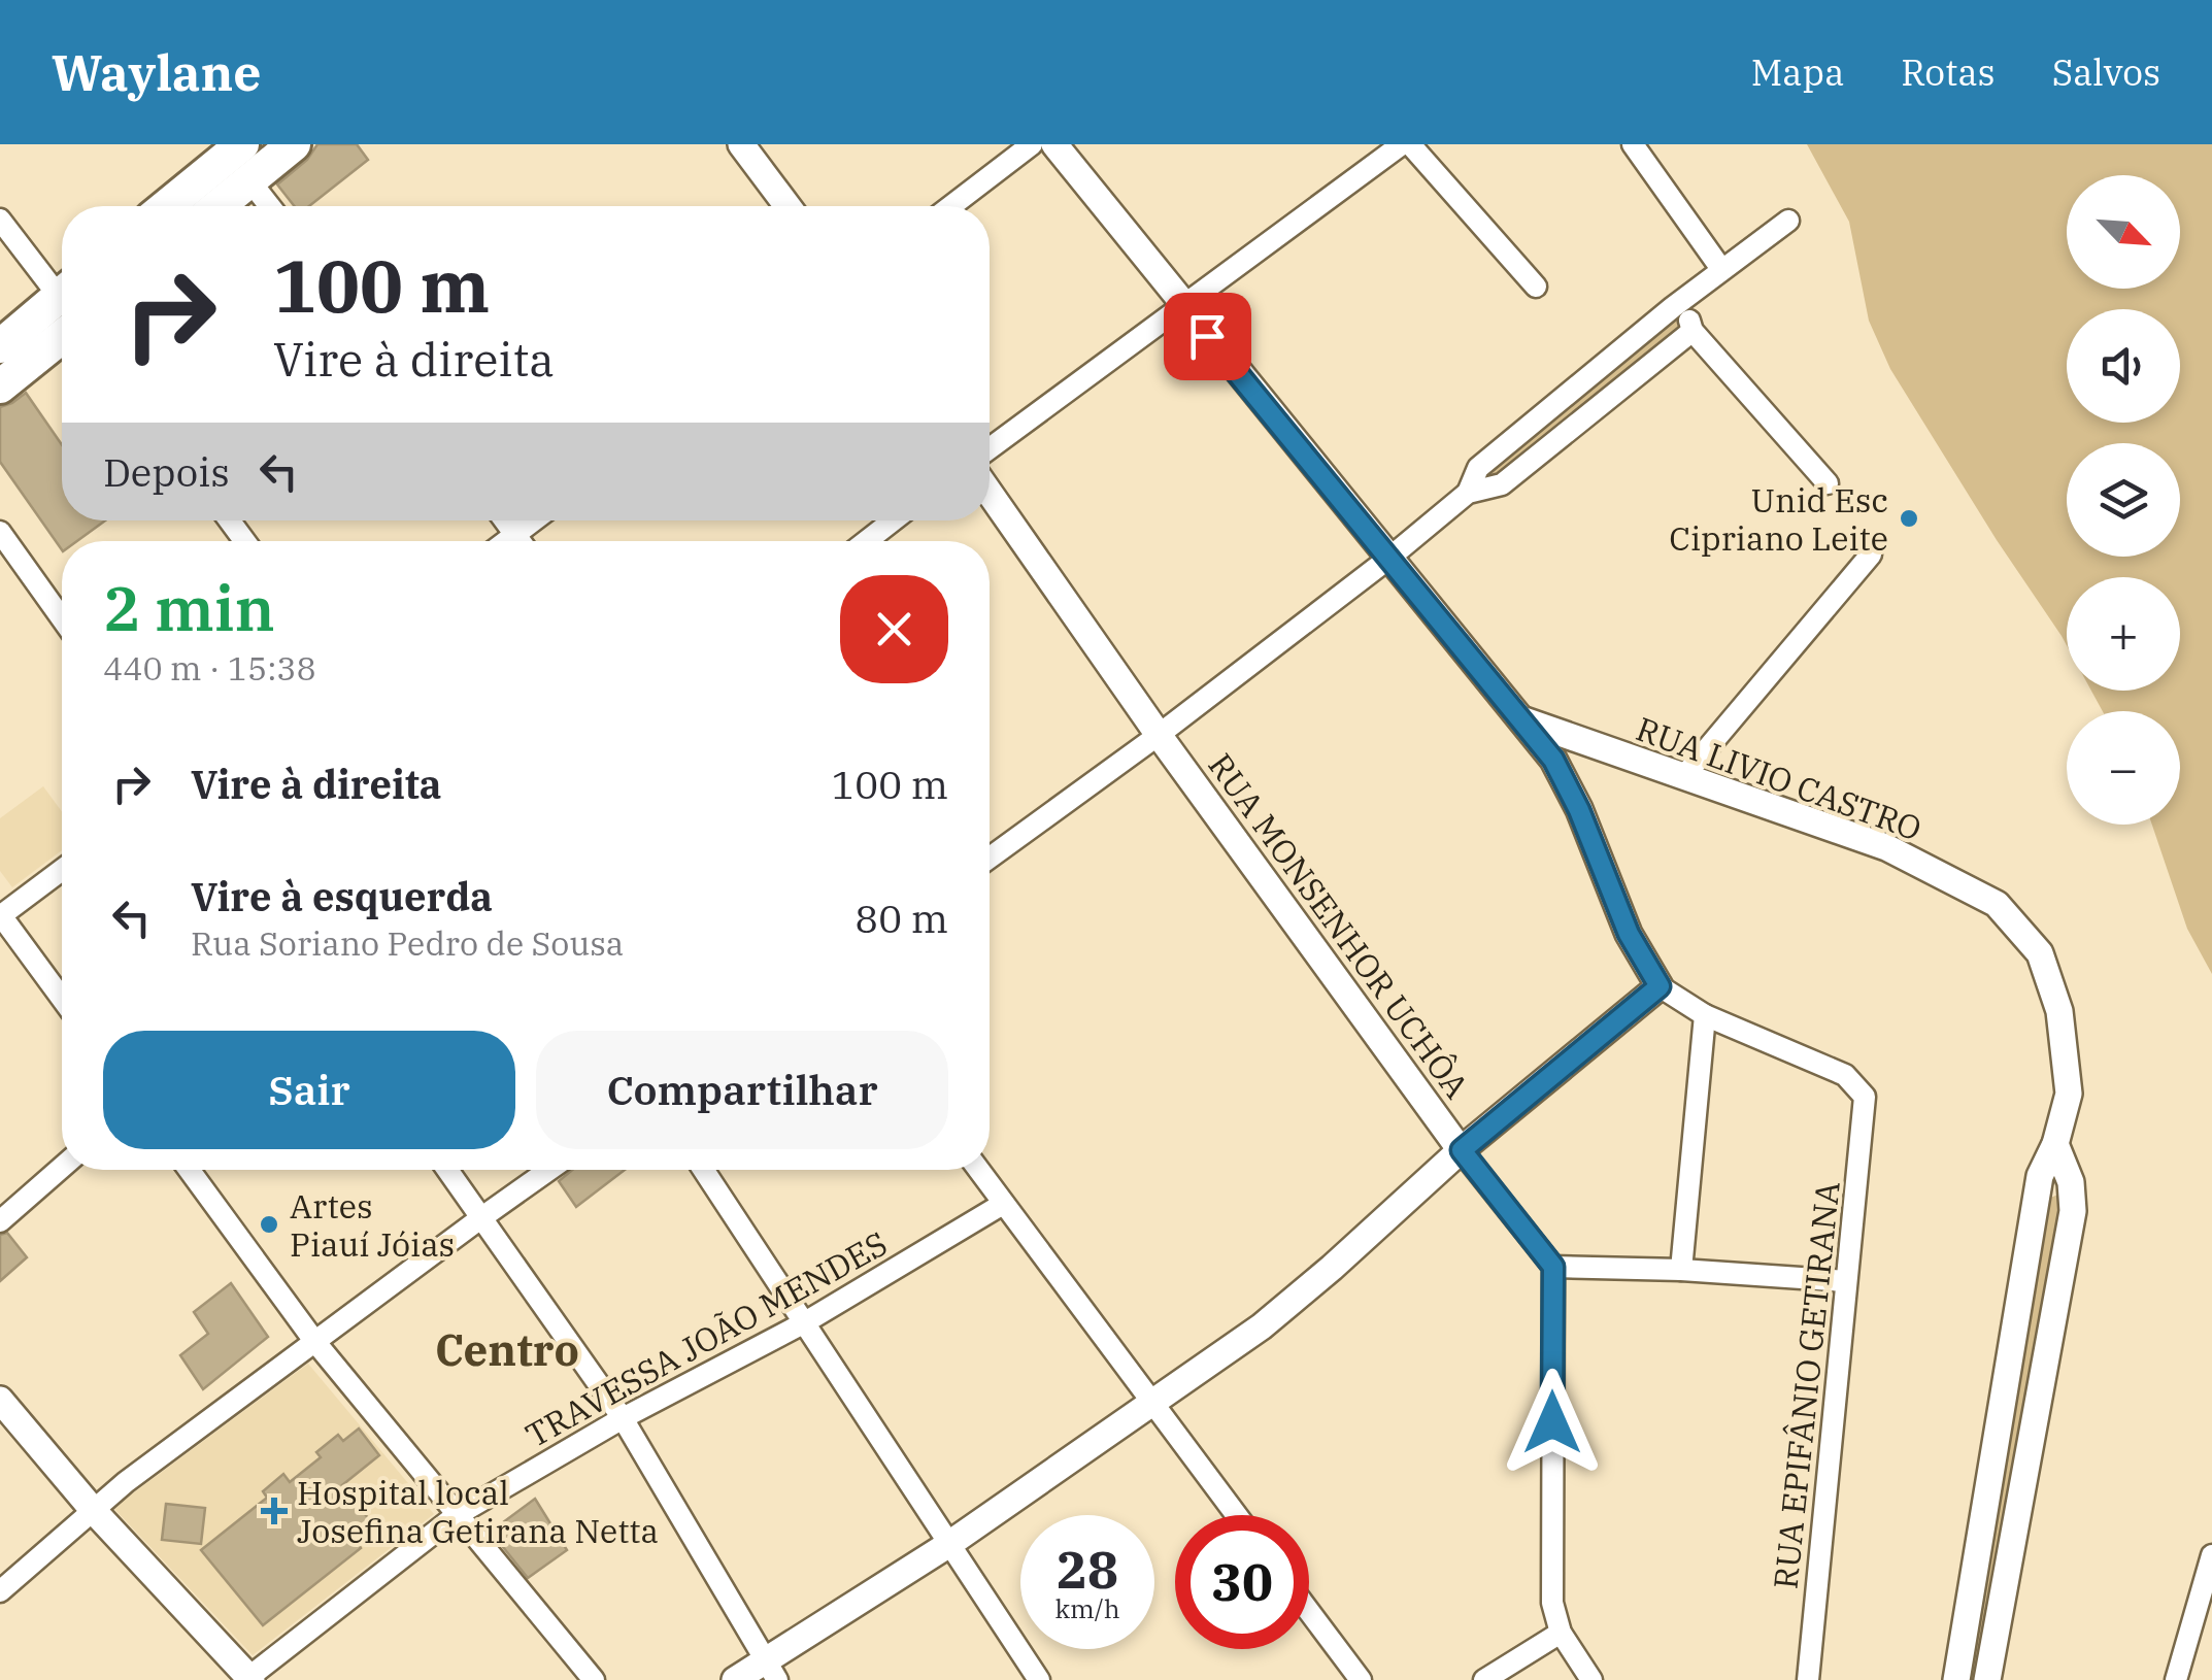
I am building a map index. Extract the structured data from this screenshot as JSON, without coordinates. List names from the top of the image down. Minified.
{"streets":{"street":["RUA LIVIO CASTRO","RUA MONSENHOR UCHÔA","TRAVESSA JOÃO MENDES","RUA EPIFÂNIO GETIRANA"]},"districts":["Centro"],"places":{"other":["Unid Esc Cipriano Leite","Artes Piauí Jóias"],"health":["Hospital local Josefina Getirana Netta"]},"north":"bottom right","page":{"header":"Waylane","nav":["Mapa","Rotas","Salvos"],"map_buttons":["+","−"],"turn":["100 m","Vire à direita"],"then":"Depois","heading":["2 min","440 m · 15:38"],"list":[{"name":"Vire à direita","value":"100 m"},{"name":"Vire à esquerda","note":"Rua Soriano Pedro de Sousa","value":"80 m"}],"buttons":["Sair","Compartilhar"],"speed":"28 km/h","limit":"30"}}
